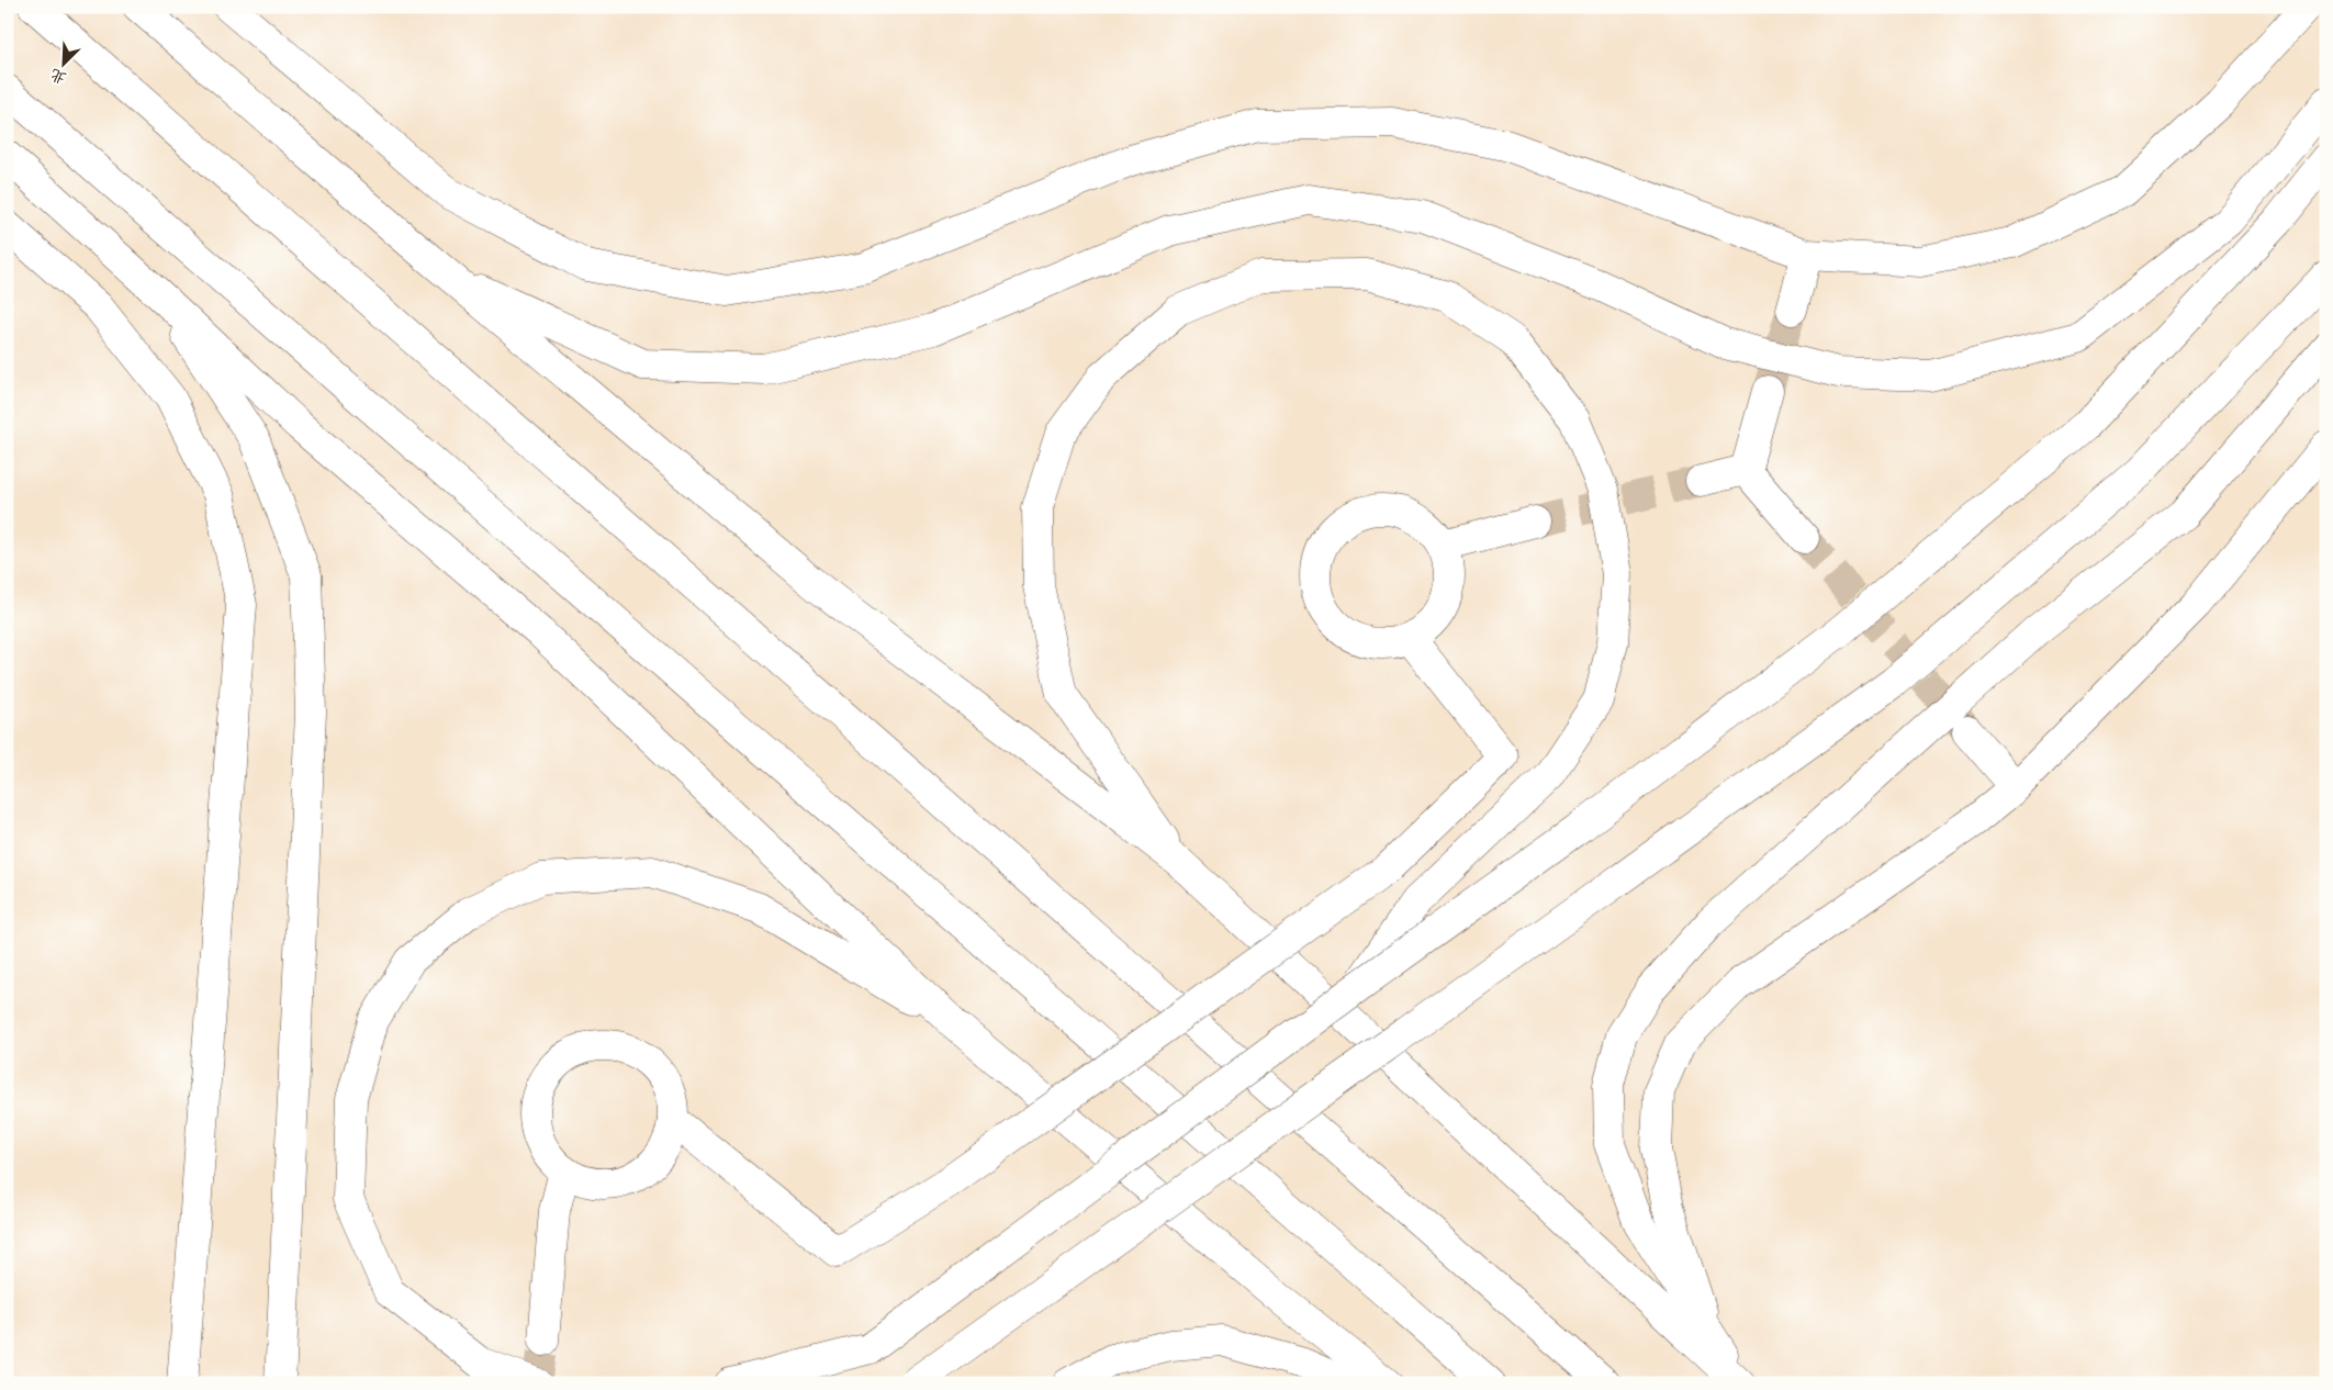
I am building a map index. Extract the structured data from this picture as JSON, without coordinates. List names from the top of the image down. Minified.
{"north":"bottom left"}
